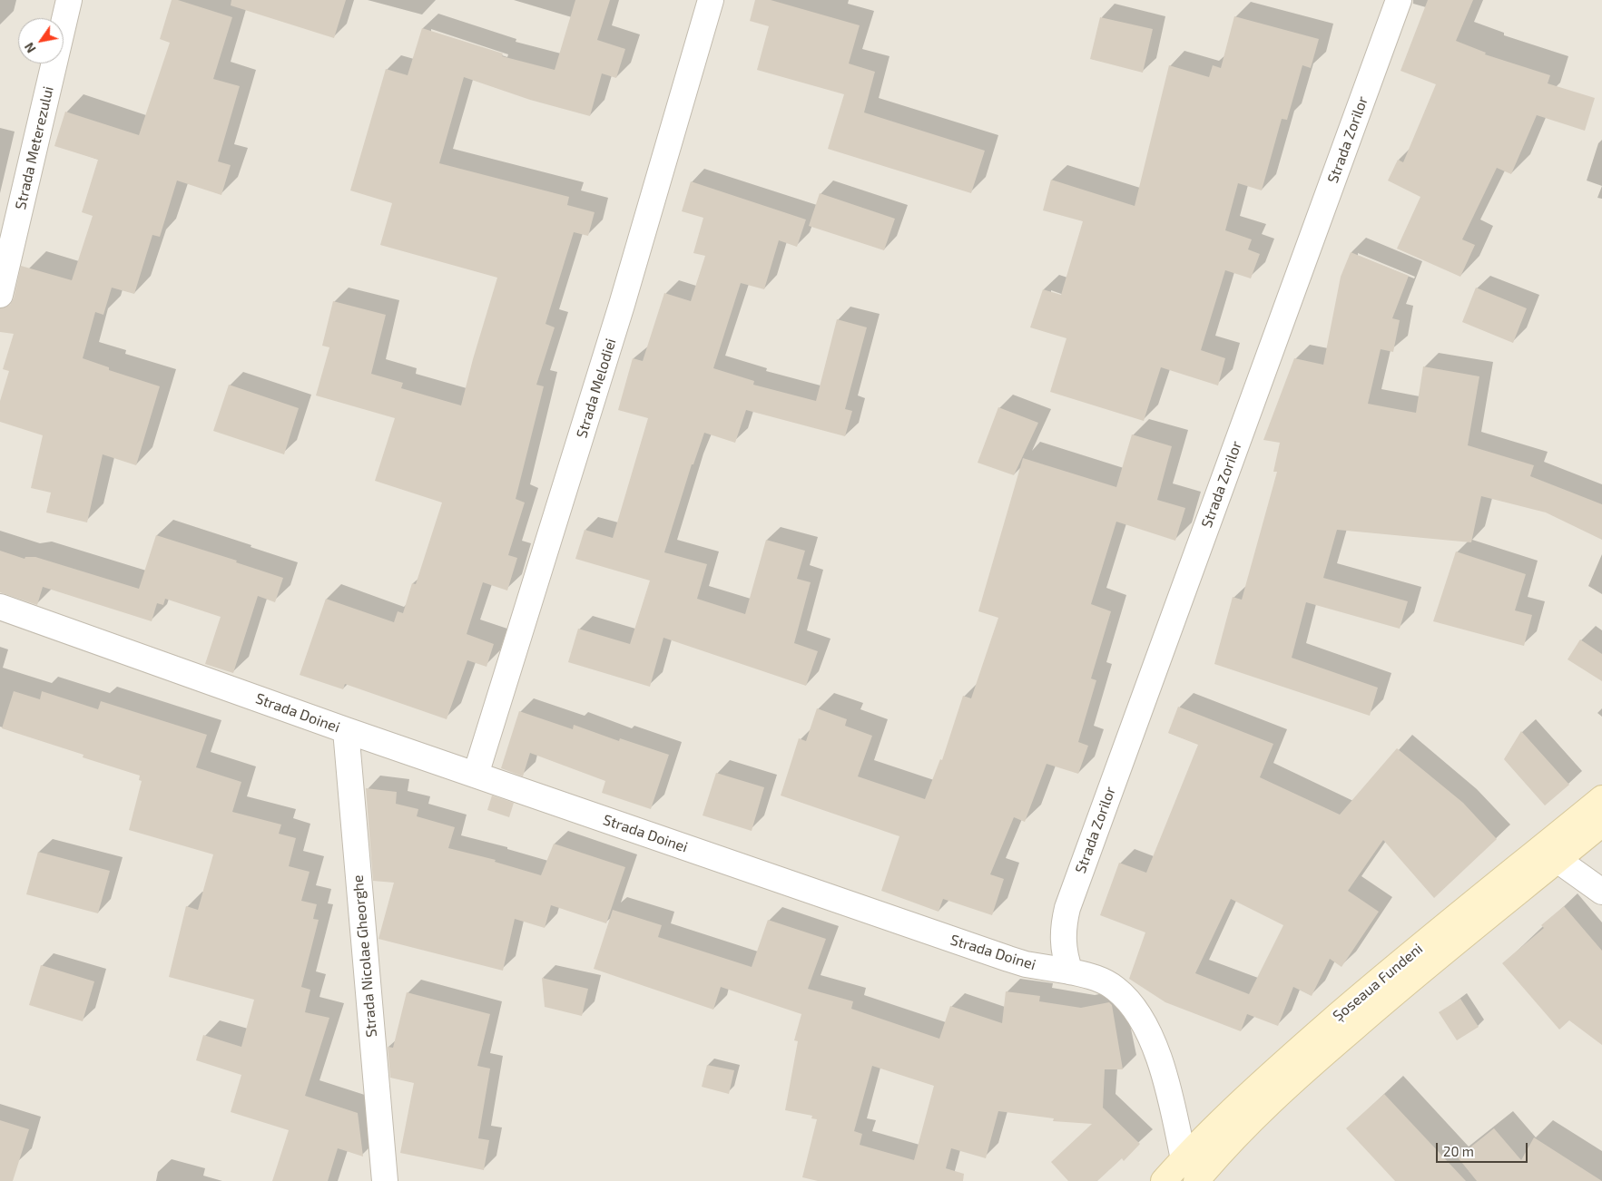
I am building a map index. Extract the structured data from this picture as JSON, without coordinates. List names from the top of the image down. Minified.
{"streets":{"main road":["Șoseaua Fundeni"],"street":["Strada Zorilor","Strada Meterezului","Strada Melodiei","Strada Doinei","Strada Nicolae Gheorghe"]},"crossings":[["Strada Zorilor","Strada Doinei"],["Strada Melodiei","Strada Doinei"],["Strada Doinei","Strada Nicolae Gheorghe"],["Strada Doinei","Șoseaua Fundeni"]],"scale_bar":"20 m","north":"bottom left"}
